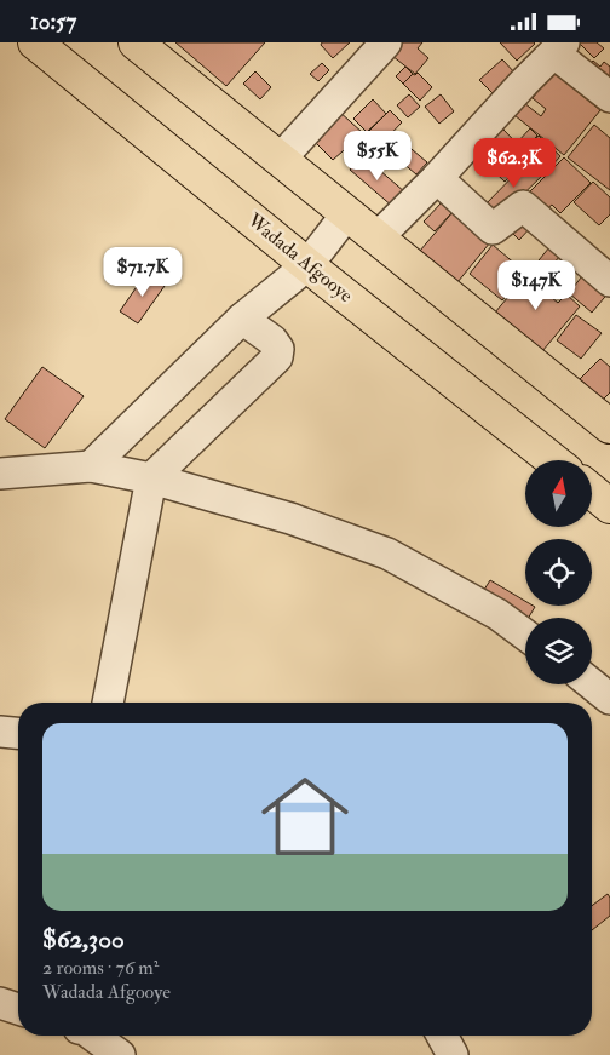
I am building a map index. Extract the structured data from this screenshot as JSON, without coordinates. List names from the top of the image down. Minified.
{"streets":{"highway":["Wadada Afgooye"]},"north":"top","page":{"status":"10:57","price":["$55K","$62.3K","$71.7K","$147K"],"list":[{"name":"$62,300","note":"2 rooms · 76 m² · Wadada Afgooye"}]}}
